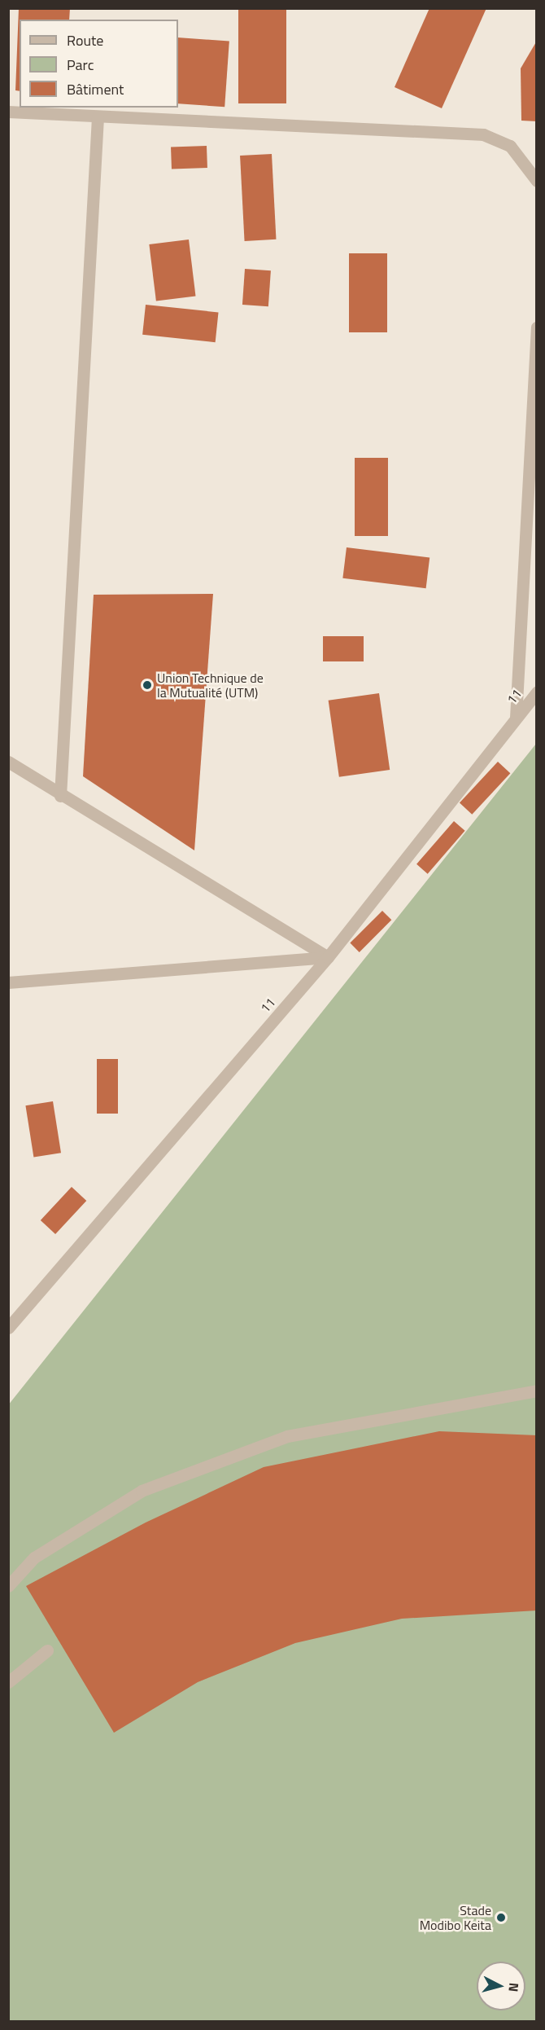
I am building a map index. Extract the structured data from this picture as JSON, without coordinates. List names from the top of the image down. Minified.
{"streets":{"street":["11"]},"places":["Union Technique de la Mutualité (UTM)","Stade Modibo Keita"],"legend":["Route","Parc","Bâtiment"],"north":"right"}
